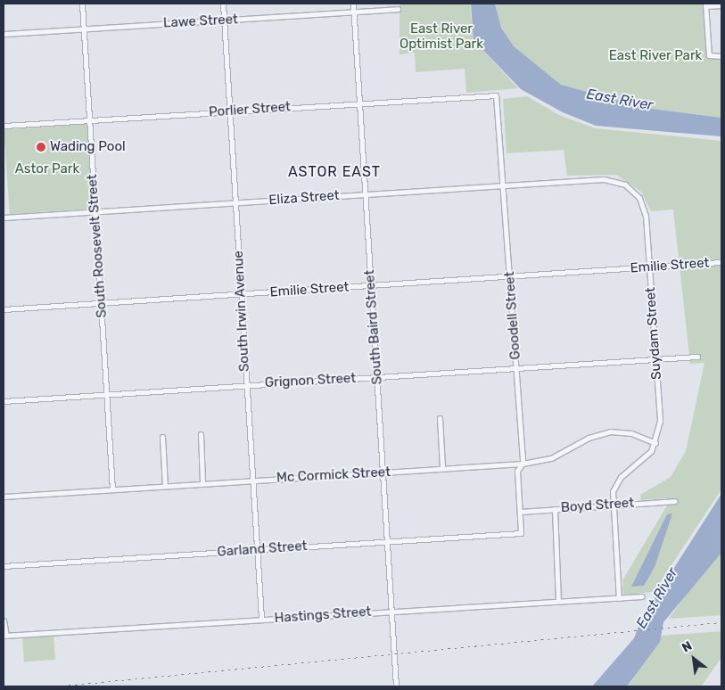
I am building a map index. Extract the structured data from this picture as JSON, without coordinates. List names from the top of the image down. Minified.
{"streets":{"street":["Lawe Street","Porlier Street","Eliza Street","South Roosevelt Street","Emilie Street","South Irwin Avenue","Goodell Street","South Baird Street","Suydam Street","Grignon Street","Mc Cormick Street","Boyd Street","Garland Street","Hastings Street"]},"crossings":[["Lawe Street","South Roosevelt Street"],["Lawe Street","South Irwin Avenue"],["Lawe Street","South Baird Street"],["Porlier Street","South Roosevelt Street"],["Porlier Street","South Irwin Avenue"],["Porlier Street","Goodell Street"],["Porlier Street","South Baird Street"],["Eliza Street","South Roosevelt Street"],["Eliza Street","South Irwin Avenue"],["Eliza Street","Goodell Street"],["Eliza Street","South Baird Street"],["Eliza Street","Suydam Street"],["South Roosevelt Street","Emilie Street"],["South Roosevelt Street","Grignon Street"],["South Roosevelt Street","Mc Cormick Street"],["Emilie Street","South Irwin Avenue"],["Emilie Street","Goodell Street"],["Emilie Street","South Baird Street"],["Emilie Street","Suydam Street"],["South Irwin Avenue","Grignon Street"],["South Irwin Avenue","Mc Cormick Street"],["South Irwin Avenue","Garland Street"],["South Irwin Avenue","Hastings Street"],["Goodell Street","Grignon Street"],["Goodell Street","Mc Cormick Street"],["Goodell Street","Boyd Street"],["Goodell Street","Garland Street"],["South Baird Street","Grignon Street"],["South Baird Street","Mc Cormick Street"],["South Baird Street","Garland Street"],["South Baird Street","Hastings Street"],["Suydam Street","Grignon Street"],["Suydam Street","Mc Cormick Street"]],"districts":["ASTOR EAST"],"water":["East River"],"parks":["East River Optimist Park","East River Park","Astor Park"],"places":["Wading Pool"],"north":"top left"}
